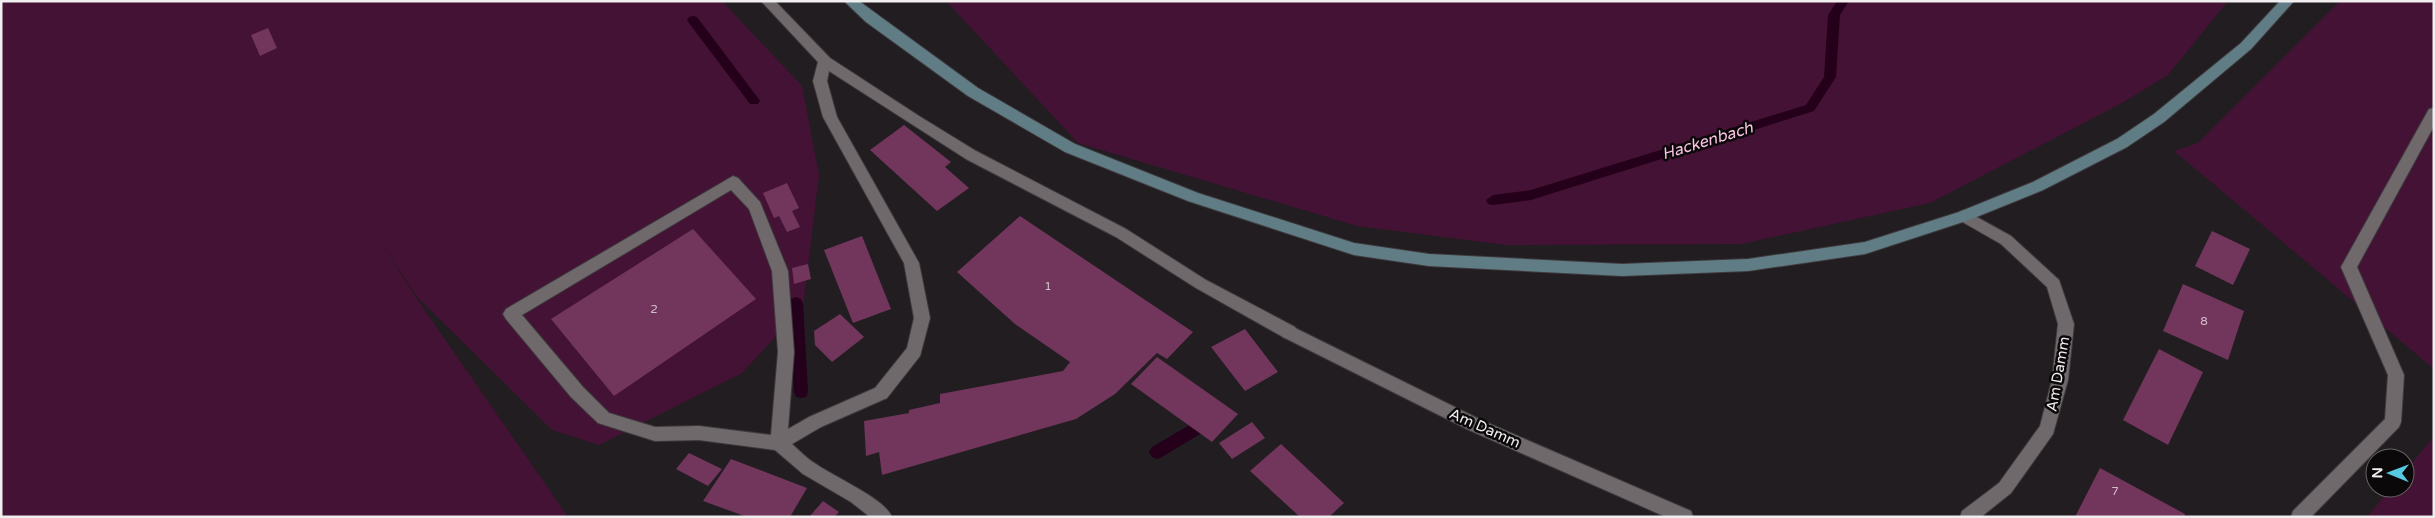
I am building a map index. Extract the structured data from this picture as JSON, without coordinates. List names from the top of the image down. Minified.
{"streets":{"street":["Am Damm"]},"water":["Hackenbach"],"house_numbers":["1","2","8","7"],"north":"left"}
